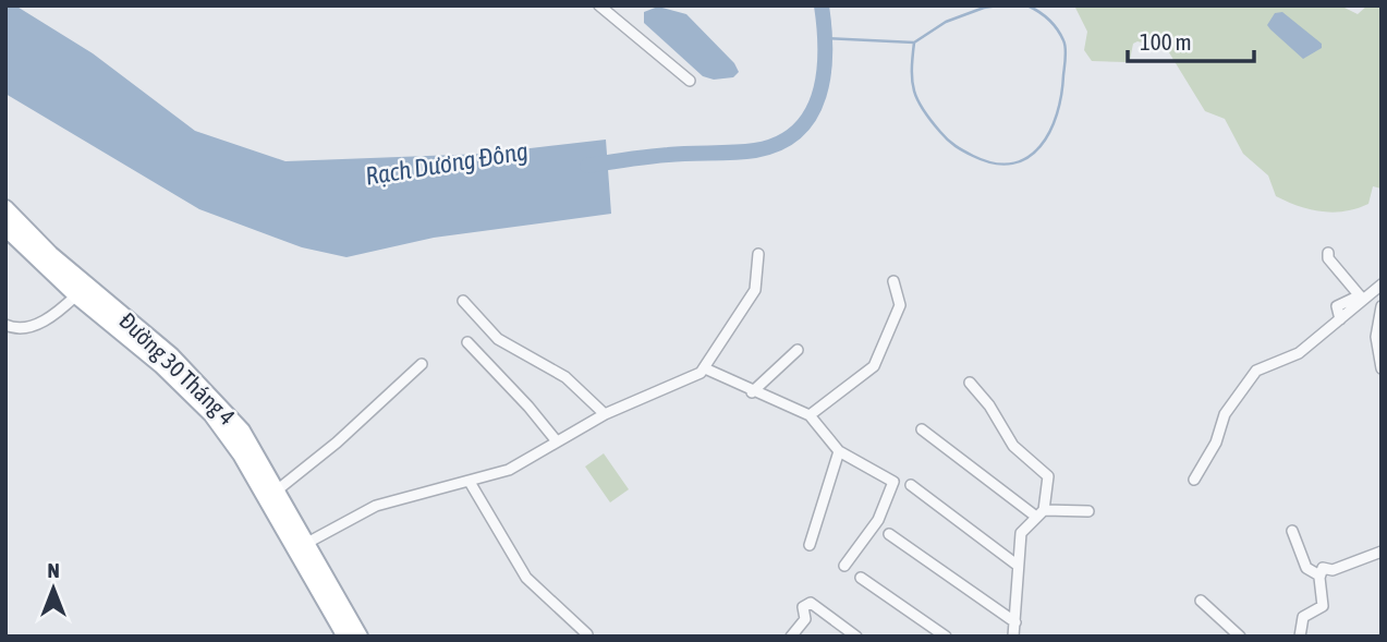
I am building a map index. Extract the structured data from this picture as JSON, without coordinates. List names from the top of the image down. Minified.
{"streets":{"main road":["Đường 30 Tháng 4"]},"water":["Rạch Dương Đông"],"scale_bar":"100 m","north":"top"}
